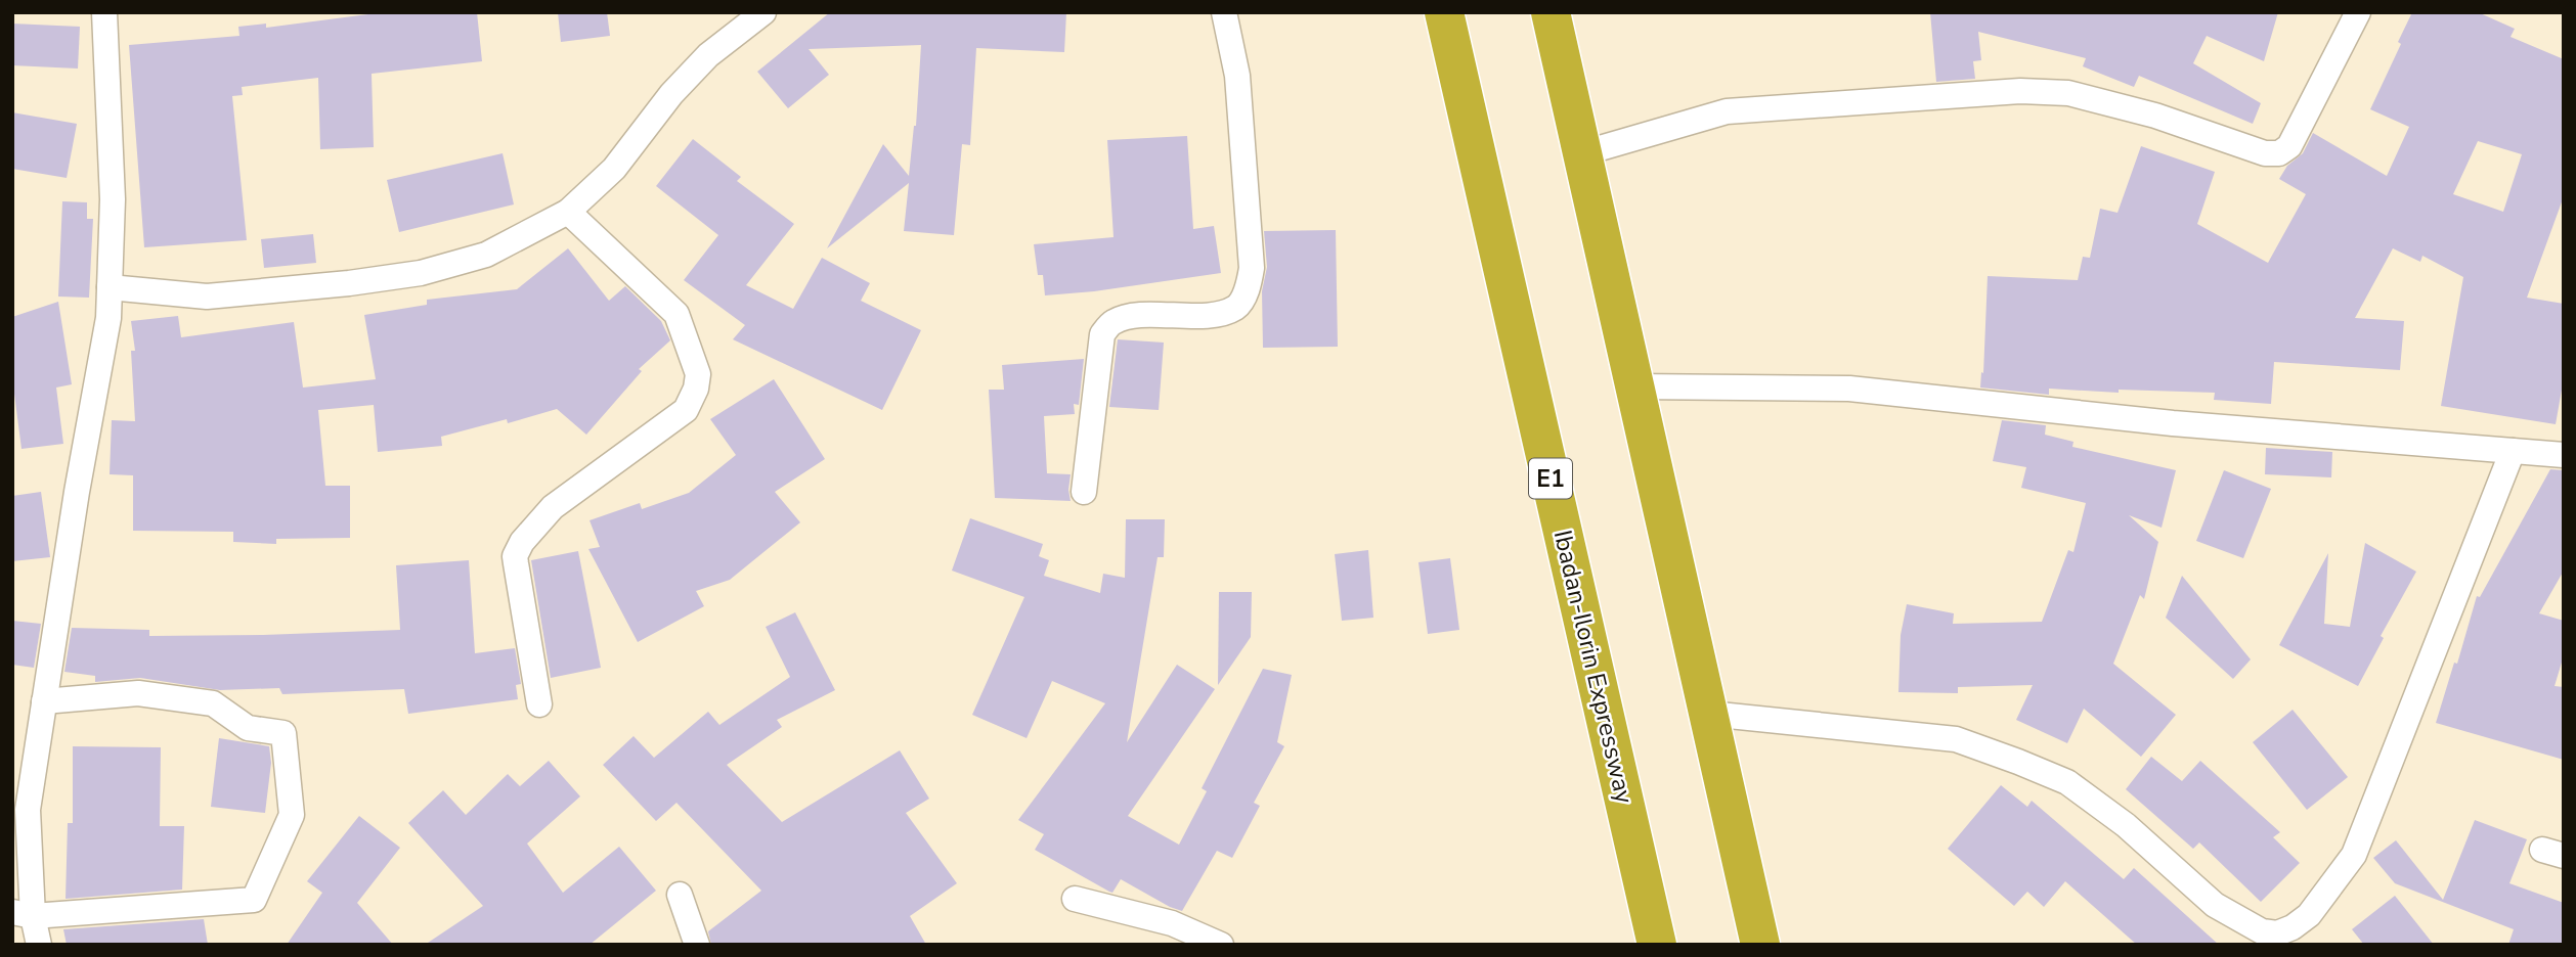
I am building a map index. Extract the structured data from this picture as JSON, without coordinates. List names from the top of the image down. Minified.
{"streets":{"highway":["E1","Ibadan-Ilorin Expressway"]}}
